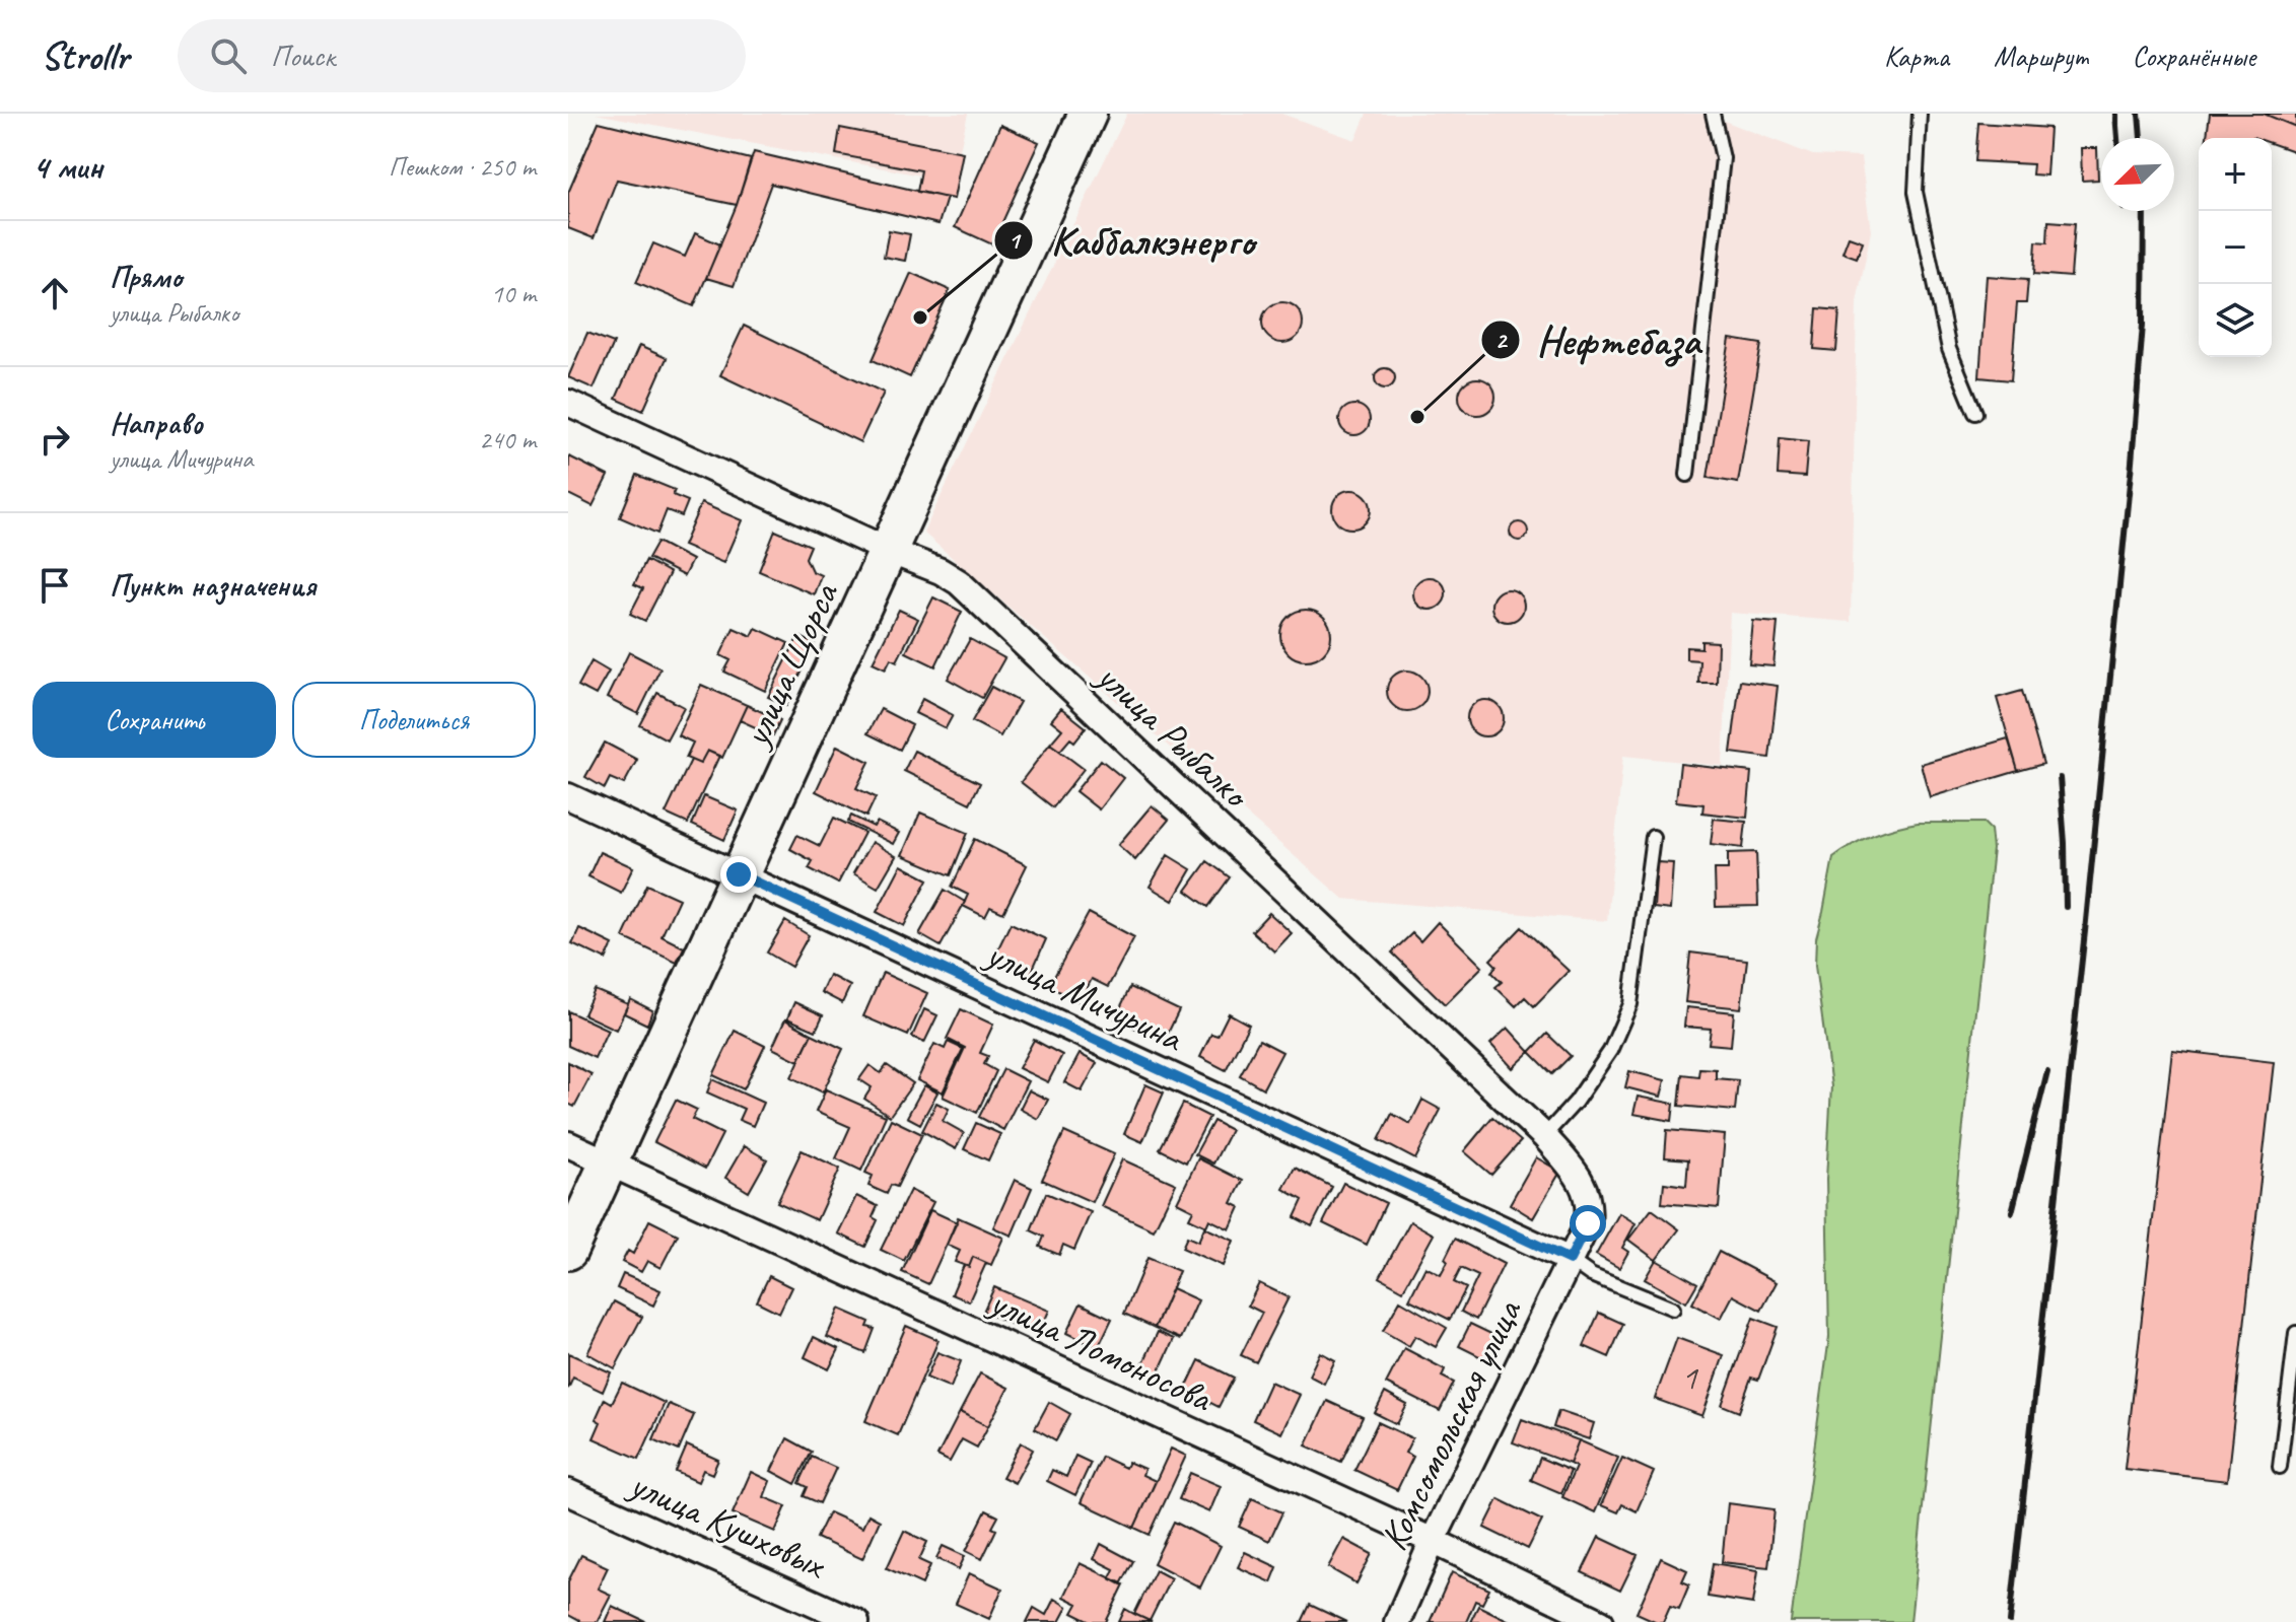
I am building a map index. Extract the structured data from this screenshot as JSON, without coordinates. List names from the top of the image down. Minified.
{"streets":{"street":["улица Щорса","улица Рыбалко","улица Мичурина","улица Ломоносова","Комсомольская улица","улица Кушховых"]},"crossings":[["улица Щорса","улица Рыбалко"],["улица Щорса","улица Мичурина"],["улица Щорса","улица Ломоносова"],["улица Рыбалко","улица Мичурина"],["улица Рыбалко","Комсомольская улица"],["улица Мичурина","Комсомольская улица"],["улица Ломоносова","Комсомольская улица"]],"places":["Каббалкэнерго","Нефтебаза"],"house_numbers":["1"],"north":"bottom left","page":{"header":"Strollr","search":"Поиск","nav":["Карта","Маршрут","Сохранённые"],"heading":["4 мин","Пешком · 250 m"],"map_buttons":["+","−"],"list":[["Прямо","улица Рыбалко","10 m"],["Направо","улица Мичурина","240 m"],"Пункт назначения"],"buttons":["Сохранить","Поделиться"]}}
